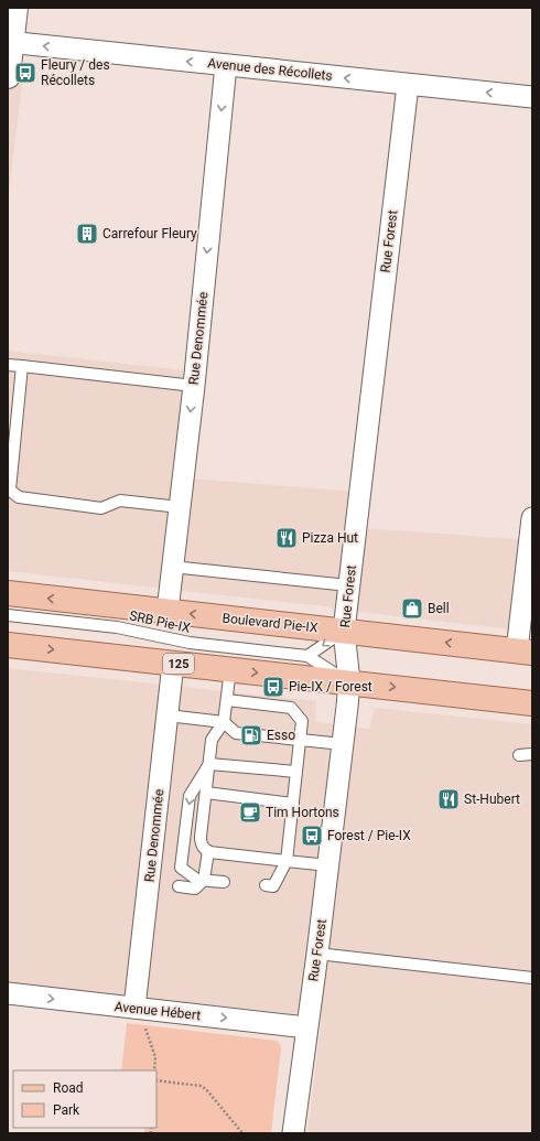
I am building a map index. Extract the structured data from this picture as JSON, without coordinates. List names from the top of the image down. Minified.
{"streets":{"main road":["Boulevard Pie-IX","125"],"street":["Avenue des Récollets","Rue Forest","Rue Denommée","Avenue Hébert"],"lane":["SRB Pie-IX"]},"crossings":[["Avenue des Récollets","Rue Forest"],["Avenue des Récollets","Rue Denommée"],["Rue Forest","SRB Pie-IX"],["Rue Forest","Boulevard Pie-IX"],["Rue Forest","125"],["Rue Forest","Avenue Hébert"],["Rue Denommée","Boulevard Pie-IX"],["Rue Denommée","125"],["Rue Denommée","Avenue Hébert"],["SRB Pie-IX","125"]],"one_way":["Avenue des Récollets","Rue Denommée","Avenue Hébert"],"places":{"bus stop":["Fleury / des Récollets","Pie-IX / Forest","Forest / Pie-IX"],"building":["Carrefour Fleury"],"restaurant":["Pizza Hut","St-Hubert"],"shop":["Bell"],"fuel station":["Esso"],"cafe":["Tim Hortons"]},"legend":["Road","Park"]}
